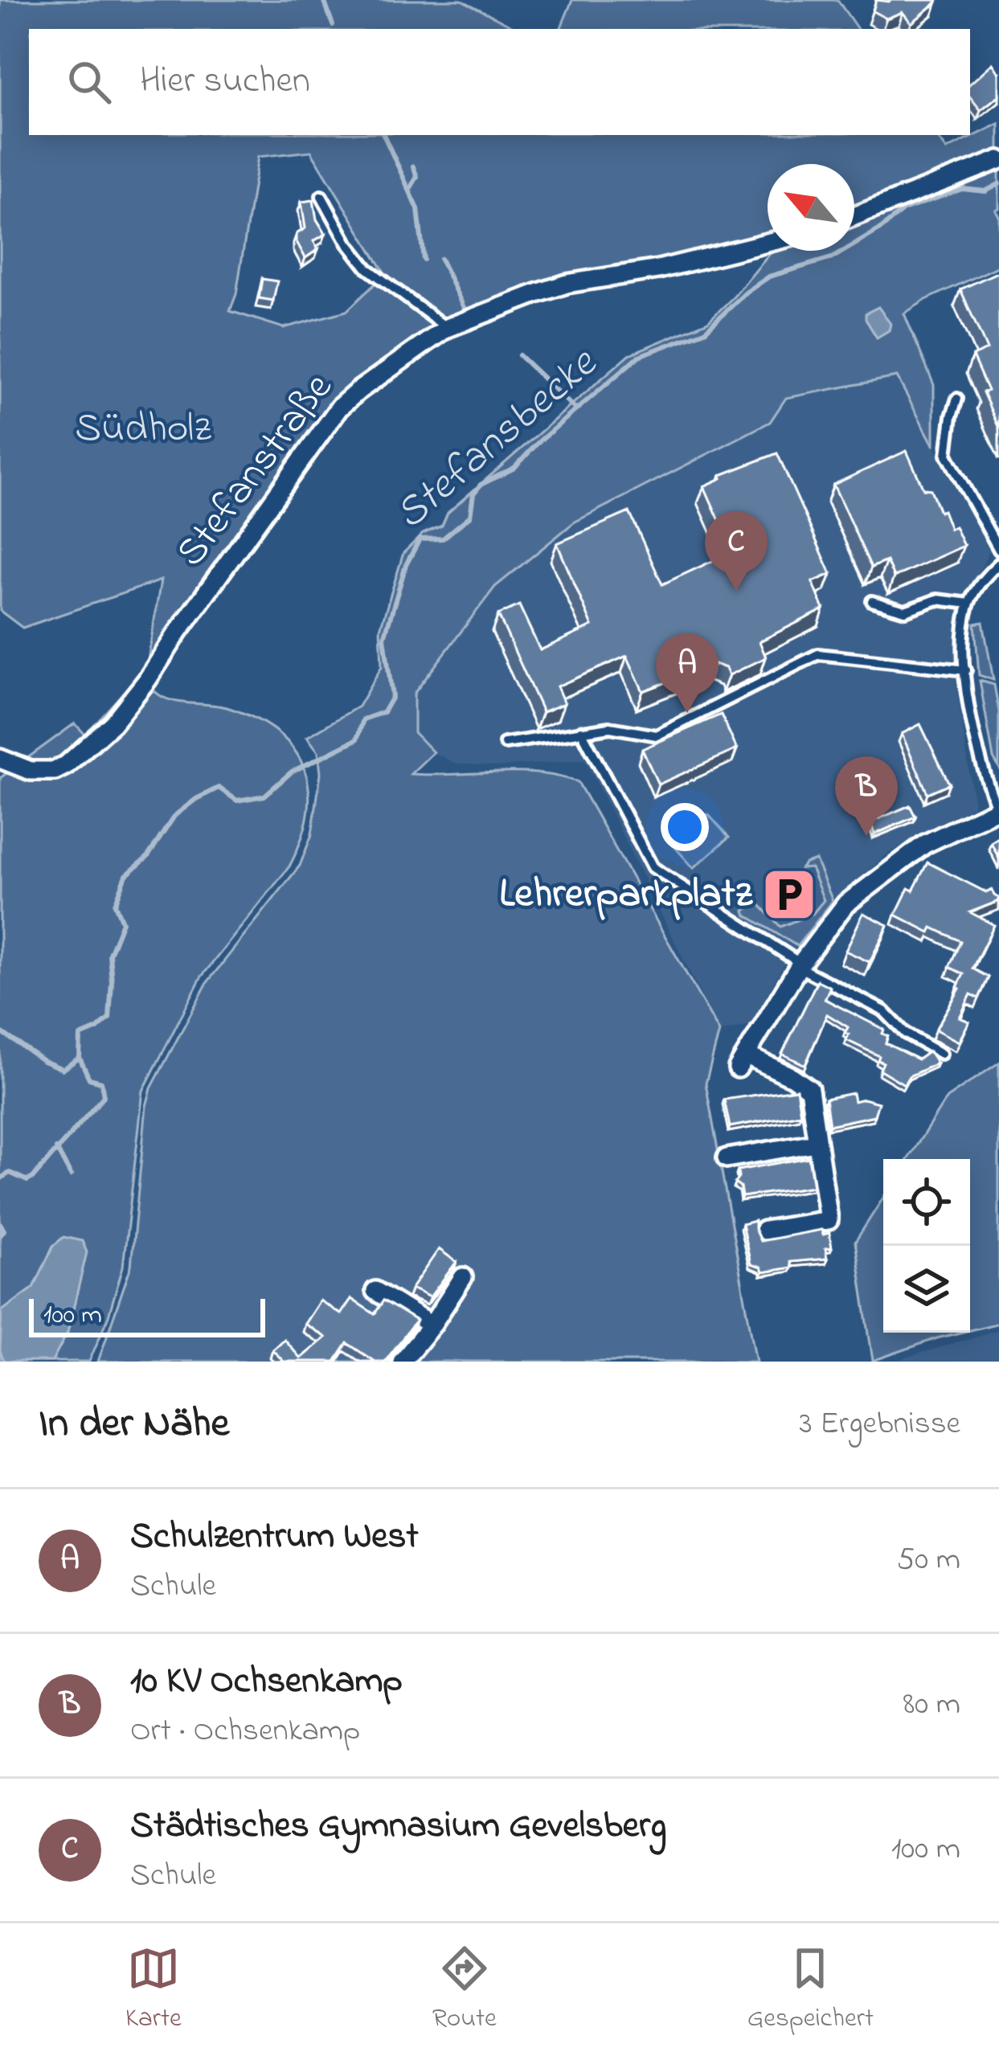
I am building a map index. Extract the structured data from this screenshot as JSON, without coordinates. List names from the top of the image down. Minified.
{"streets":{"street":["Stefanstraße"]},"water":["Stefansbecke"],"parks":["Südholz"],"places":{"parking":["Lehrerparkplatz"]},"scale_bar":"100 m","north":"top left","page":{"search":"Hier suchen","pins":["C","A","B"],"scale":"100 m","heading":["In der Nähe","3 Ergebnisse"],"list":[{"mark":"A","name":"Schulzentrum West","note":"Schule","value":"50 m"},{"mark":"B","name":"10 KV Ochsenkamp","note":"Ort · Ochsenkamp","value":"80 m"},{"mark":"C","name":"Städtisches Gymnasium Gevelsberg","note":"Schule","value":"100 m"}],"nav":["Karte","Route","Gespeichert"]}}
